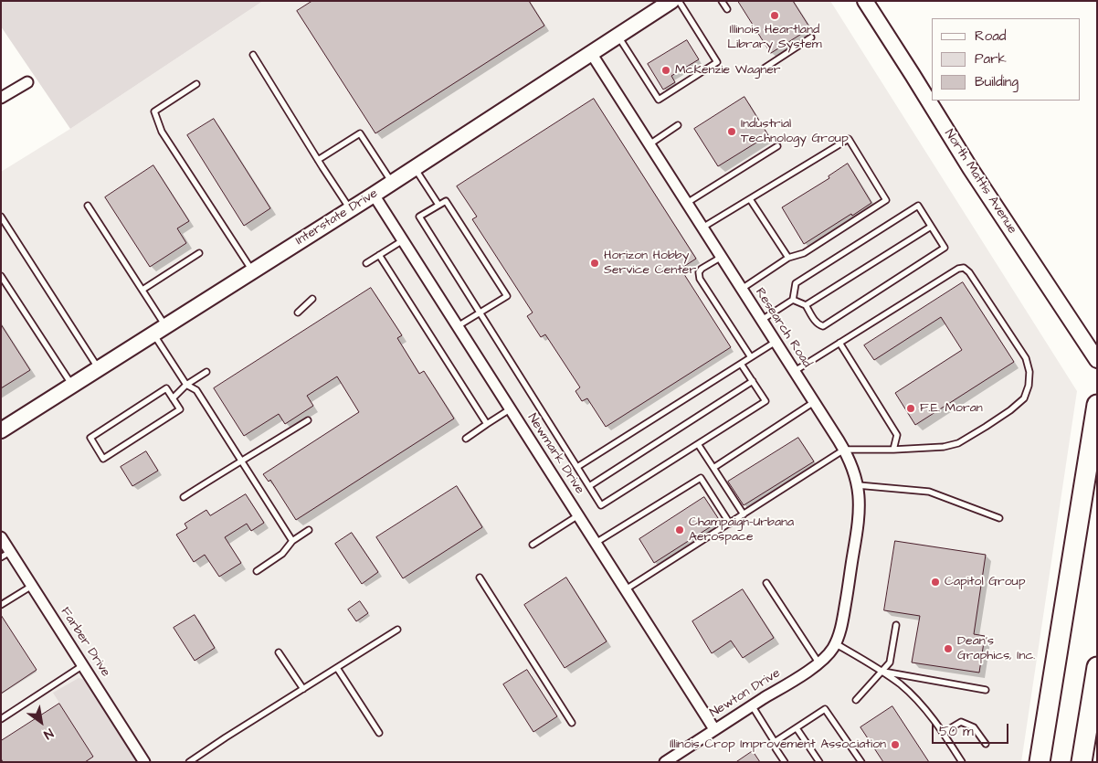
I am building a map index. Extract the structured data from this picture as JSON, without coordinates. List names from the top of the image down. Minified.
{"streets":{"main road":["North Mattis Avenue","Interstate Drive"],"street":["Research Road","Newmark Drive","Farber Drive","Newton Drive"]},"crossings":[["Interstate Drive","Research Road"],["Interstate Drive","Newmark Drive"],["Research Road","Newton Drive"],["Newmark Drive","Newton Drive"]],"places":["Illinois Heartland Library System","McKenzie Wagner","Industrial Technology Group","Horizon Hobby Service Center","F.E. Moran","Champaign–Urbana Aerospace","Capitol Group","Dean's Graphics, Inc.","Illinois Crop Improvement Association"],"legend":["Road","Park","Building"],"scale_bar":"50 m","north":"bottom right"}
